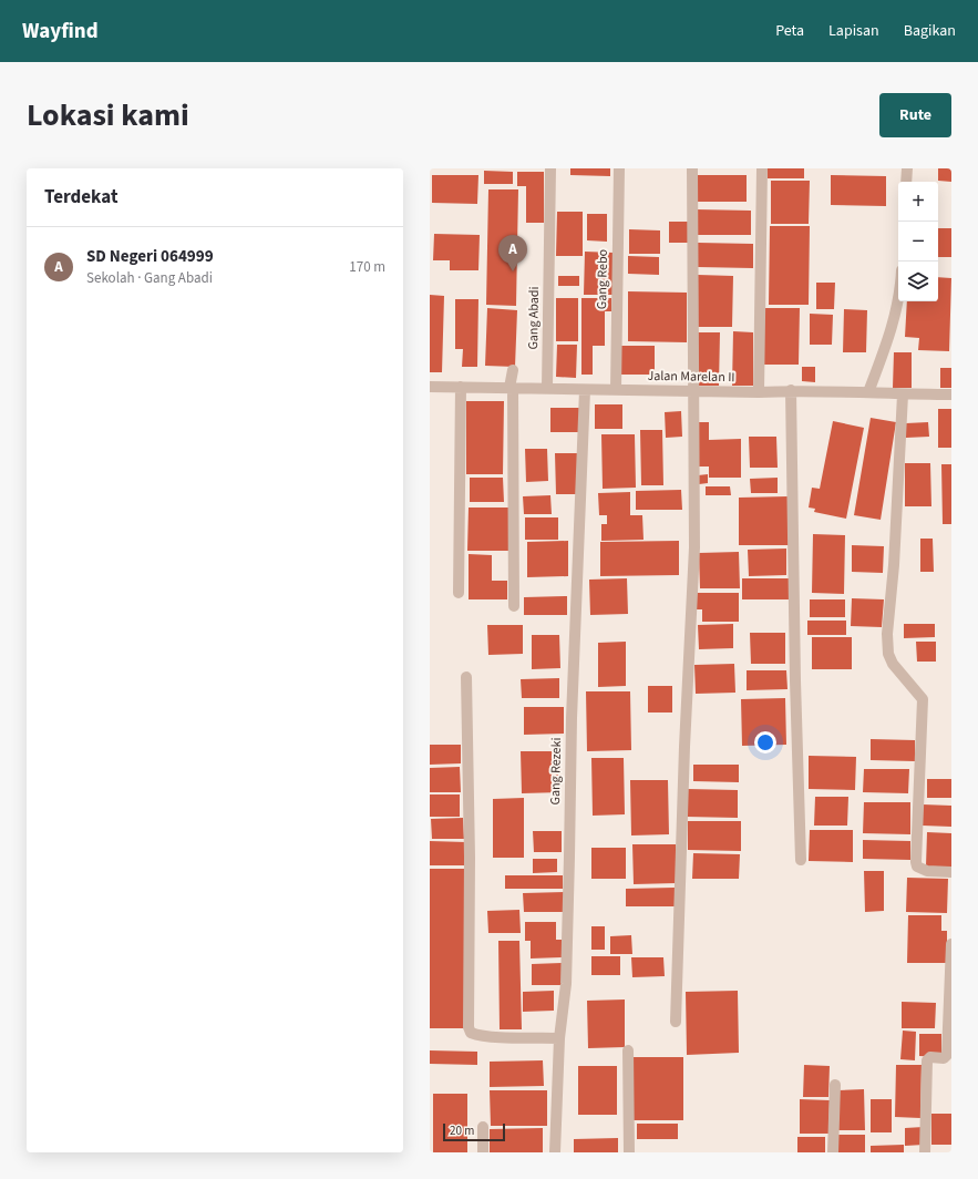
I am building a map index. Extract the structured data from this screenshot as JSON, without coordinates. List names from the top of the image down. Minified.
{"streets":{"street":["Gang Rebo","Gang Abadi","Jalan Marelan II","Gang Rezeki"]},"crossings":[["Gang Rebo","Jalan Marelan II"],["Gang Abadi","Jalan Marelan II"],["Jalan Marelan II","Gang Rezeki"]],"scale_bar":"20 m","page":{"header":"Wayfind","nav":["Peta","Lapisan","Bagikan"],"title":"Lokasi kami","buttons":"Rute","heading":"Terdekat","map_buttons":["+","−"],"list":[{"mark":"A","name":"SD Negeri 064999","note":"Sekolah · Gang Abadi","value":"170 m"}],"pins":"A","scale":"20 m"}}
